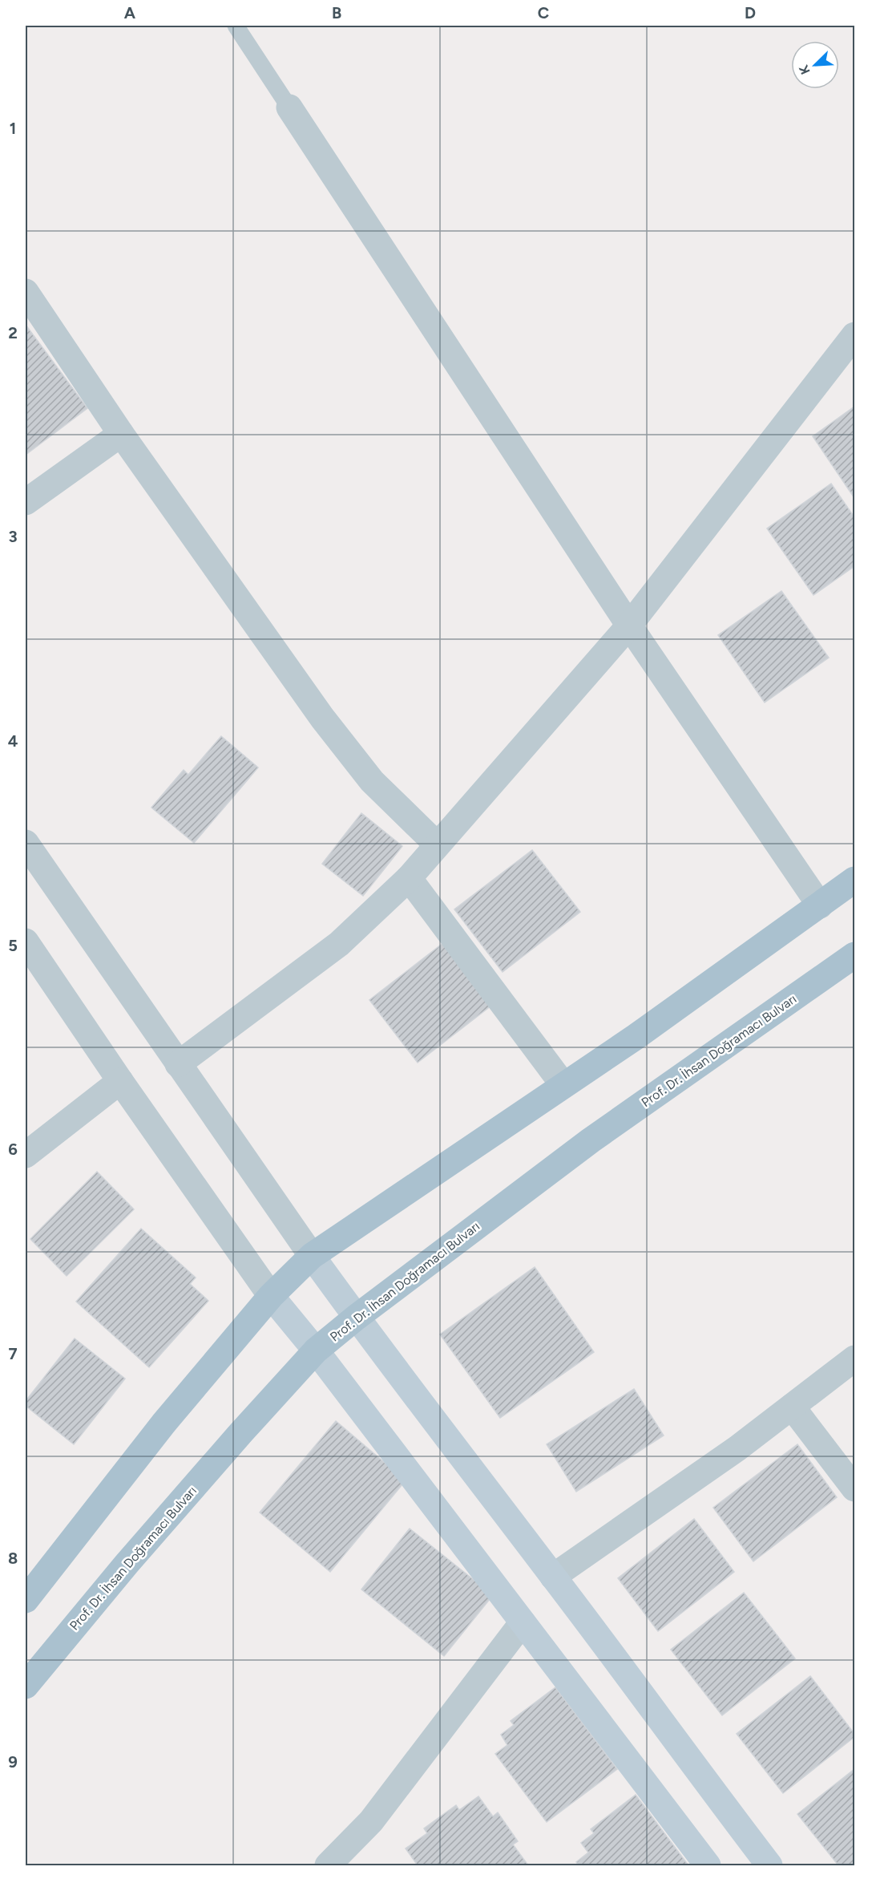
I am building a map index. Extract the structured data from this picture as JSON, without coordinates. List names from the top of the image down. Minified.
{"streets":{"main road":["Prof. Dr. İhsan Doğramacı Bulvarı"]},"north":"bottom left","grid":{"columns":["A","B","C","D"],"rows":["1","2","3","4","5","6","7","8","9"]}}
